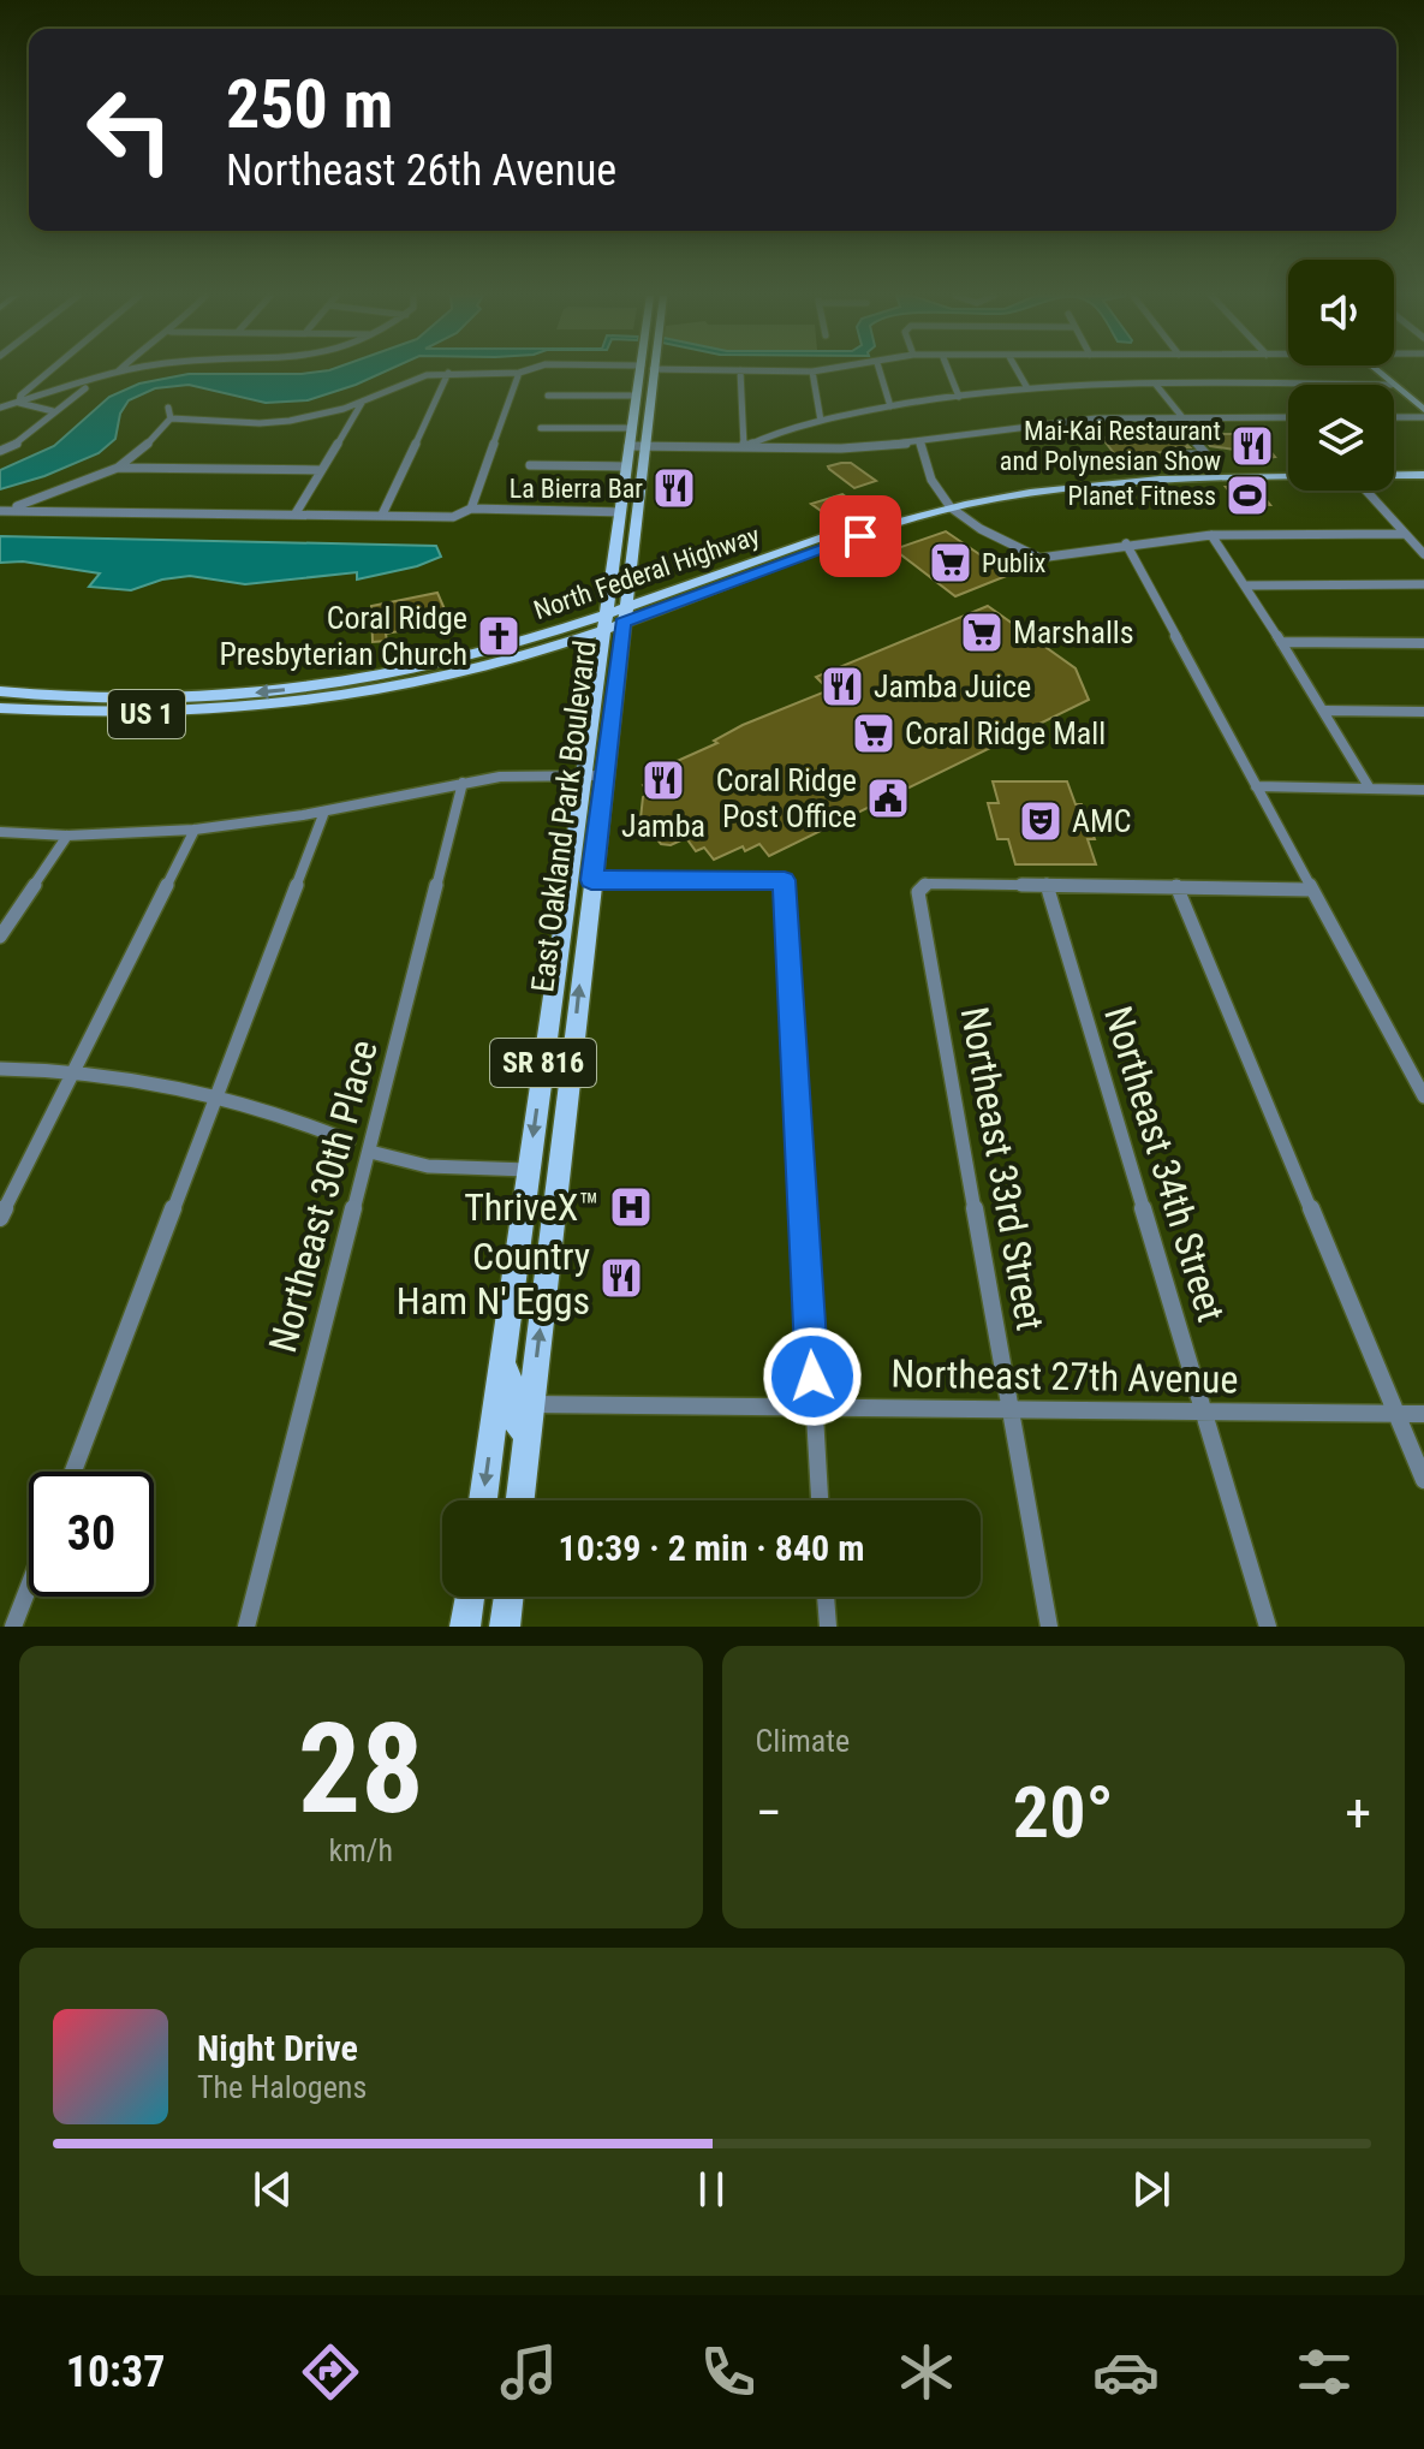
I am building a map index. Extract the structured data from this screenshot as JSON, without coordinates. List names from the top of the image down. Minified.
{"streets":{"main road":["North Federal Highway","US 1","East Oakland Park Boulevard","SR 816"],"street":["Northeast 34th Street","Northeast 33rd Street","Northeast 30th Place","Northeast 27th Avenue"]},"crossings":[["North Federal Highway","East Oakland Park Boulevard"],["East Oakland Park Boulevard","Northeast 27th Avenue"],["Northeast 34th Street","Northeast 33rd Street"],["Northeast 34th Street","Northeast 27th Avenue"],["Northeast 33rd Street","Northeast 27th Avenue"]],"places":{"restaurant":["Mai-Kai Restaurant and Polynesian Show","La Bierra Bar","Jamba Juice","Jamba","Country Ham N' Eggs"],"sports":["Planet Fitness"],"supermarket":["Publix","Marshalls","Coral Ridge Mall"],"church":["Coral Ridge Presbyterian Church"],"public building":["Coral Ridge Post Office"],"theatre":["AMC"],"hospital":["ThriveX™"]},"page":{"turn":["250 m","Northeast 26th Avenue"],"limit":"30","trip":"10:39 · 2 min · 840 m","tile":[["28","km/h"],"Climate"],"heat":["−","20°","+"],"song":["Night Drive","The Halogens"],"tabs":"10:37"}}
